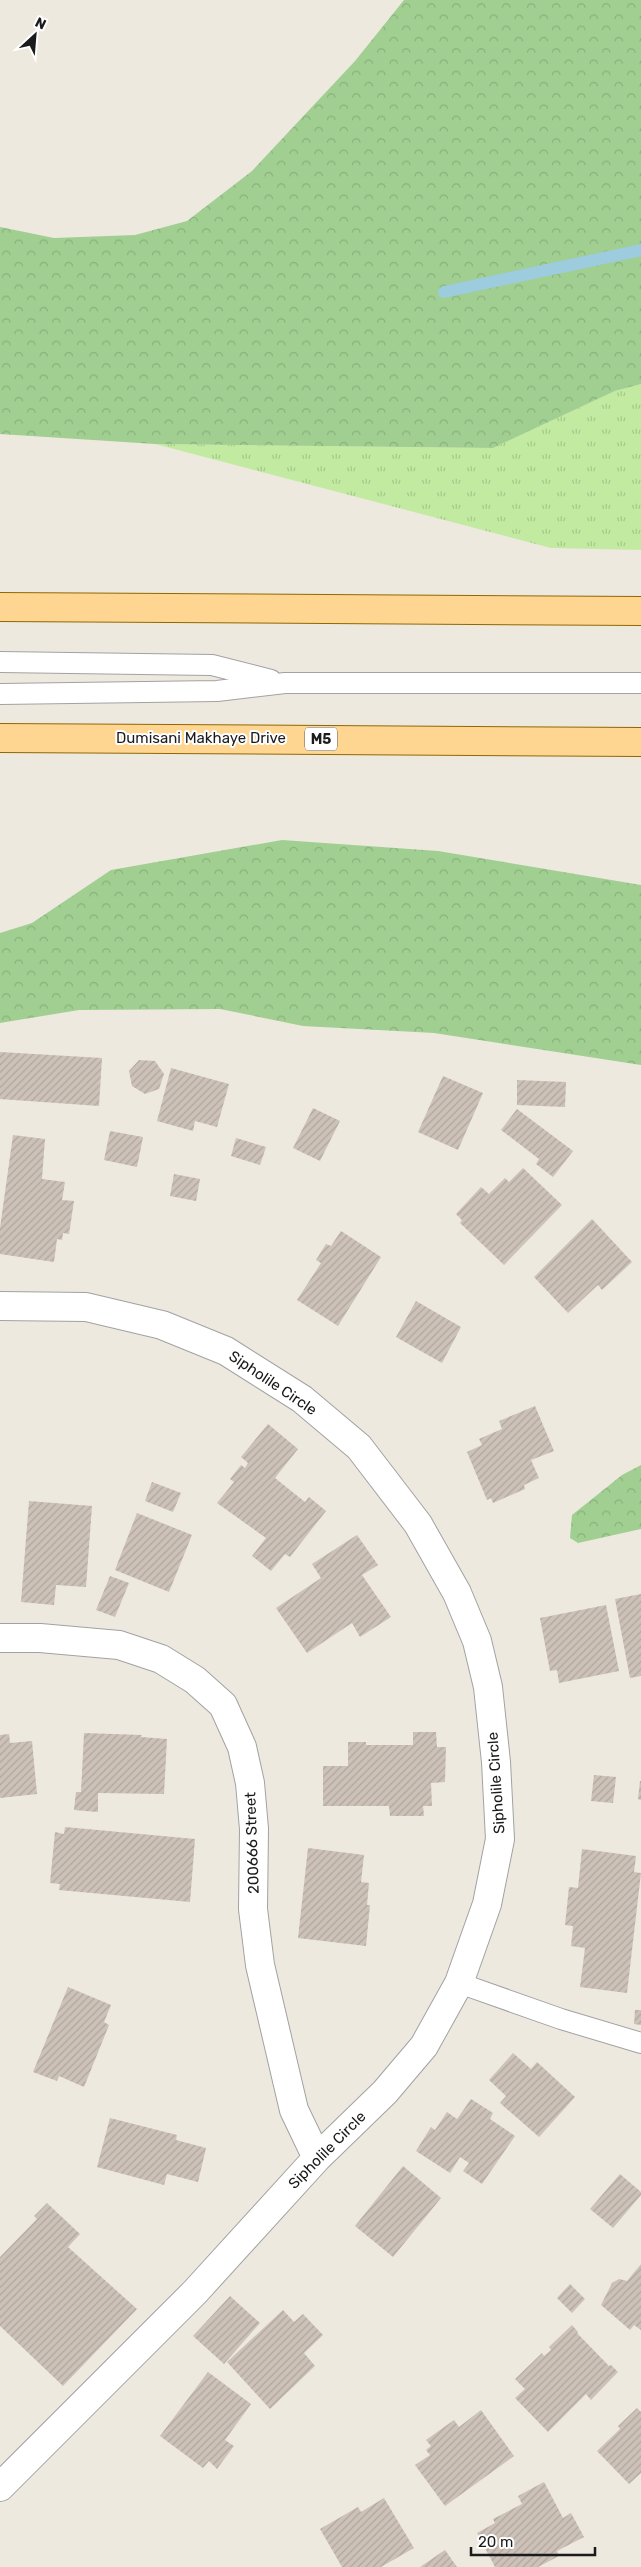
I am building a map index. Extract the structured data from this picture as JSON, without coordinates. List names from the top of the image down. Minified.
{"streets":{"main road":["Dumisani Makhaye Drive","M5"],"street":["Sipholile Circle","200666 Street"]},"crossings":[["Sipholile Circle","200666 Street"]],"scale_bar":"20 m","north":"top right"}
